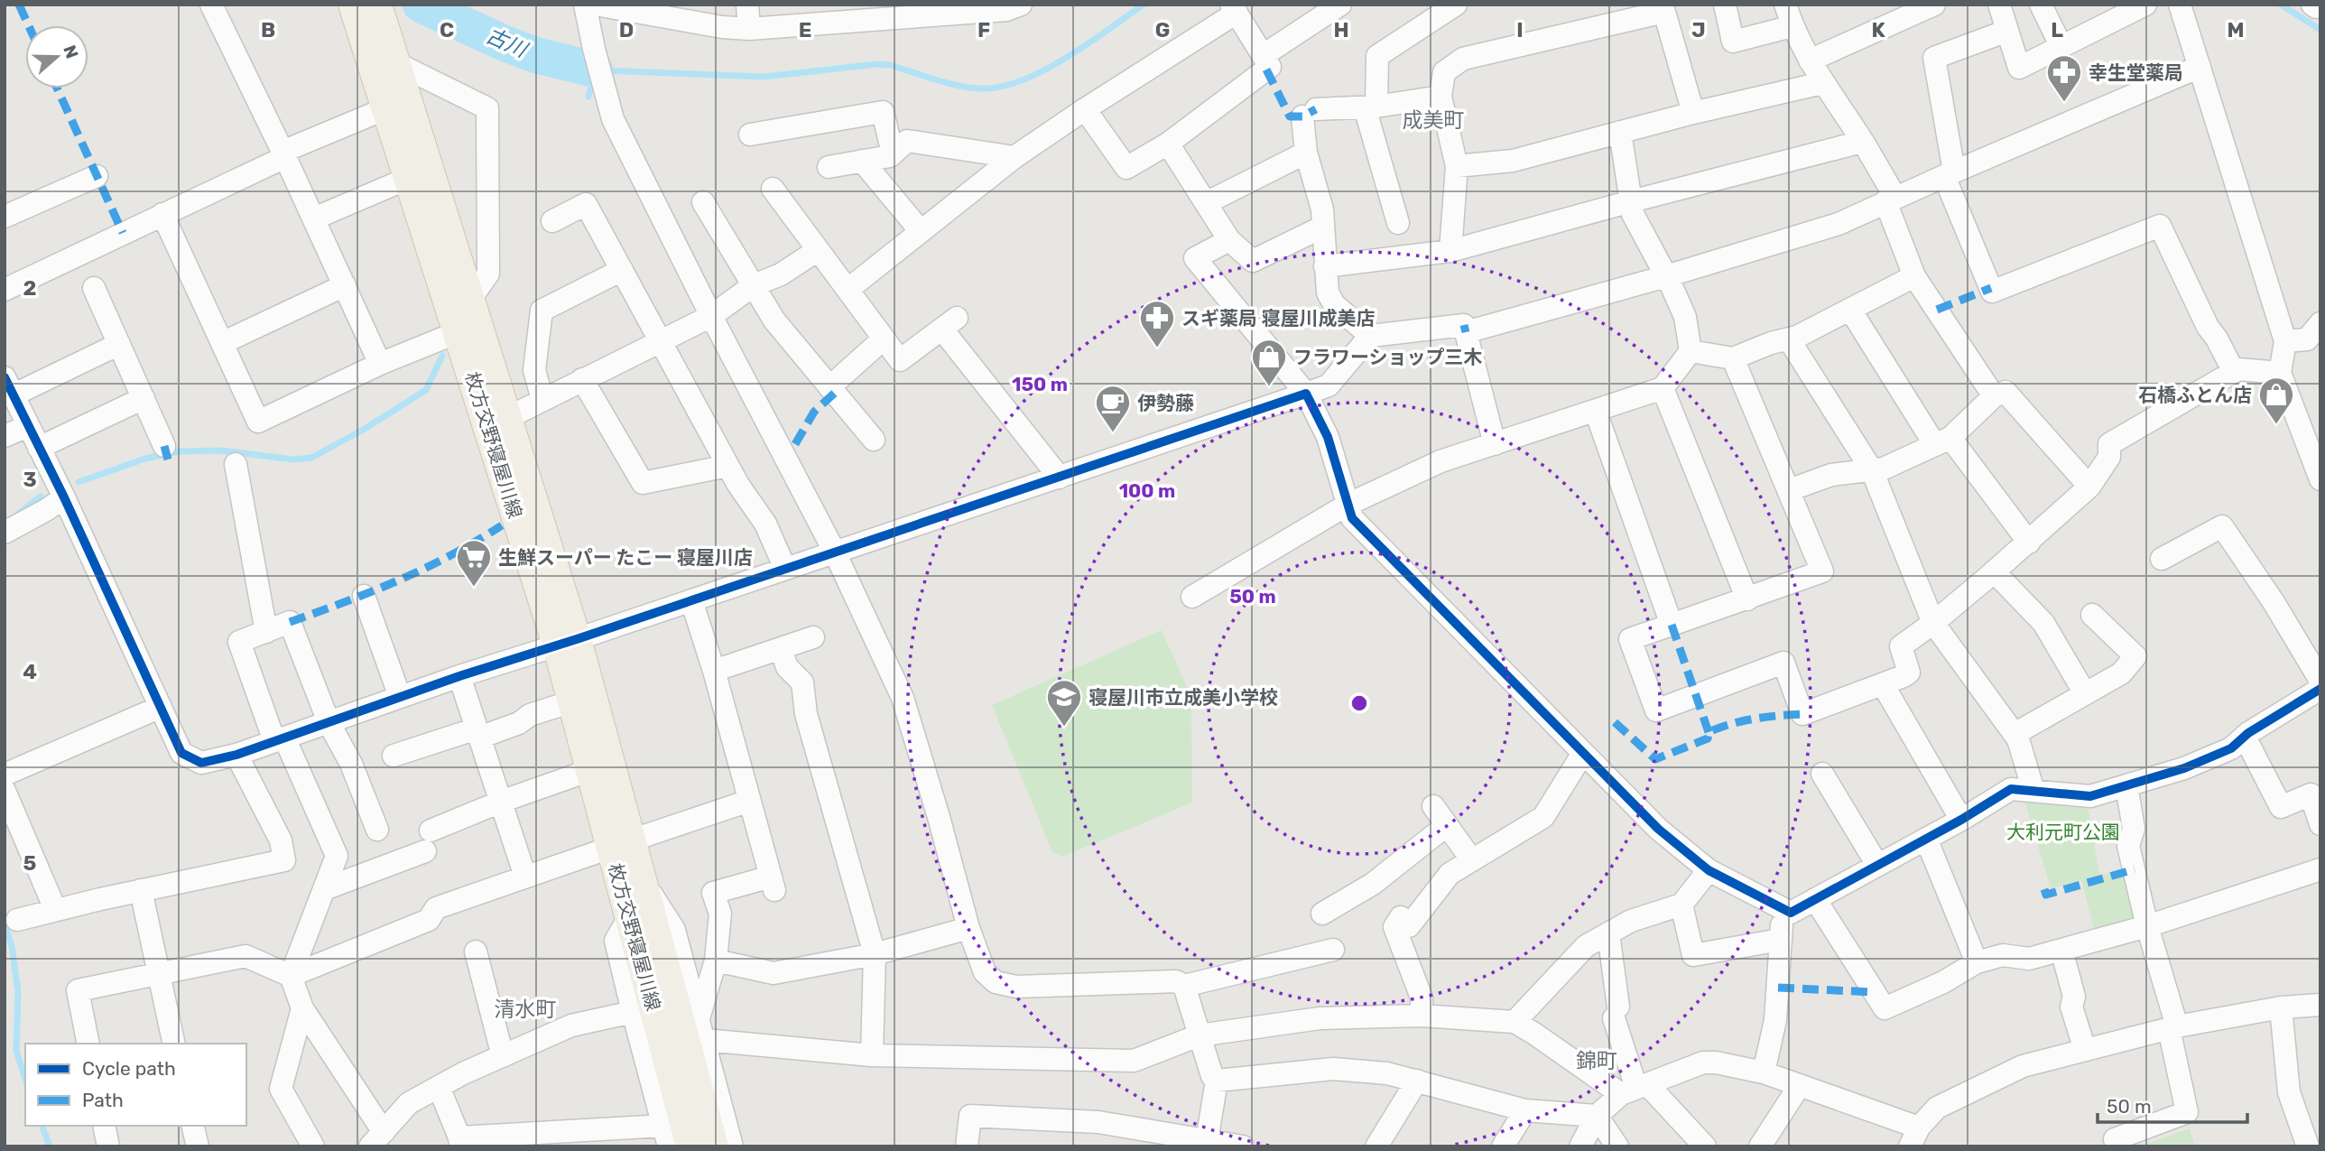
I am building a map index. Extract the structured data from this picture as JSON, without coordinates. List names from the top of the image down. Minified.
{"streets":{"main road":["枚方交野寝屋川線"]},"districts":["成美町","清水町","錦町"],"water":["古川"],"parks":["大利元町公園"],"places":{"pharmacy":["幸生堂薬局","スギ薬局 寝屋川成美店"],"shop":["フラワーショップ三木","石橋ふとん店"],"cafe":["伊勢藤"],"supermarket":["生鮮スーパー たこー 寝屋川店"],"school or university":["寝屋川市立成美小学校"]},"legend":["Cycle path","Path"],"scale_bar":"50 m","north":"right","grid":{"columns":["B","C","D","E","F","G","H","I","J","K","L","M"],"rows":["2","3","4","5"]},"rings":["150 m","100 m","50 m"]}
